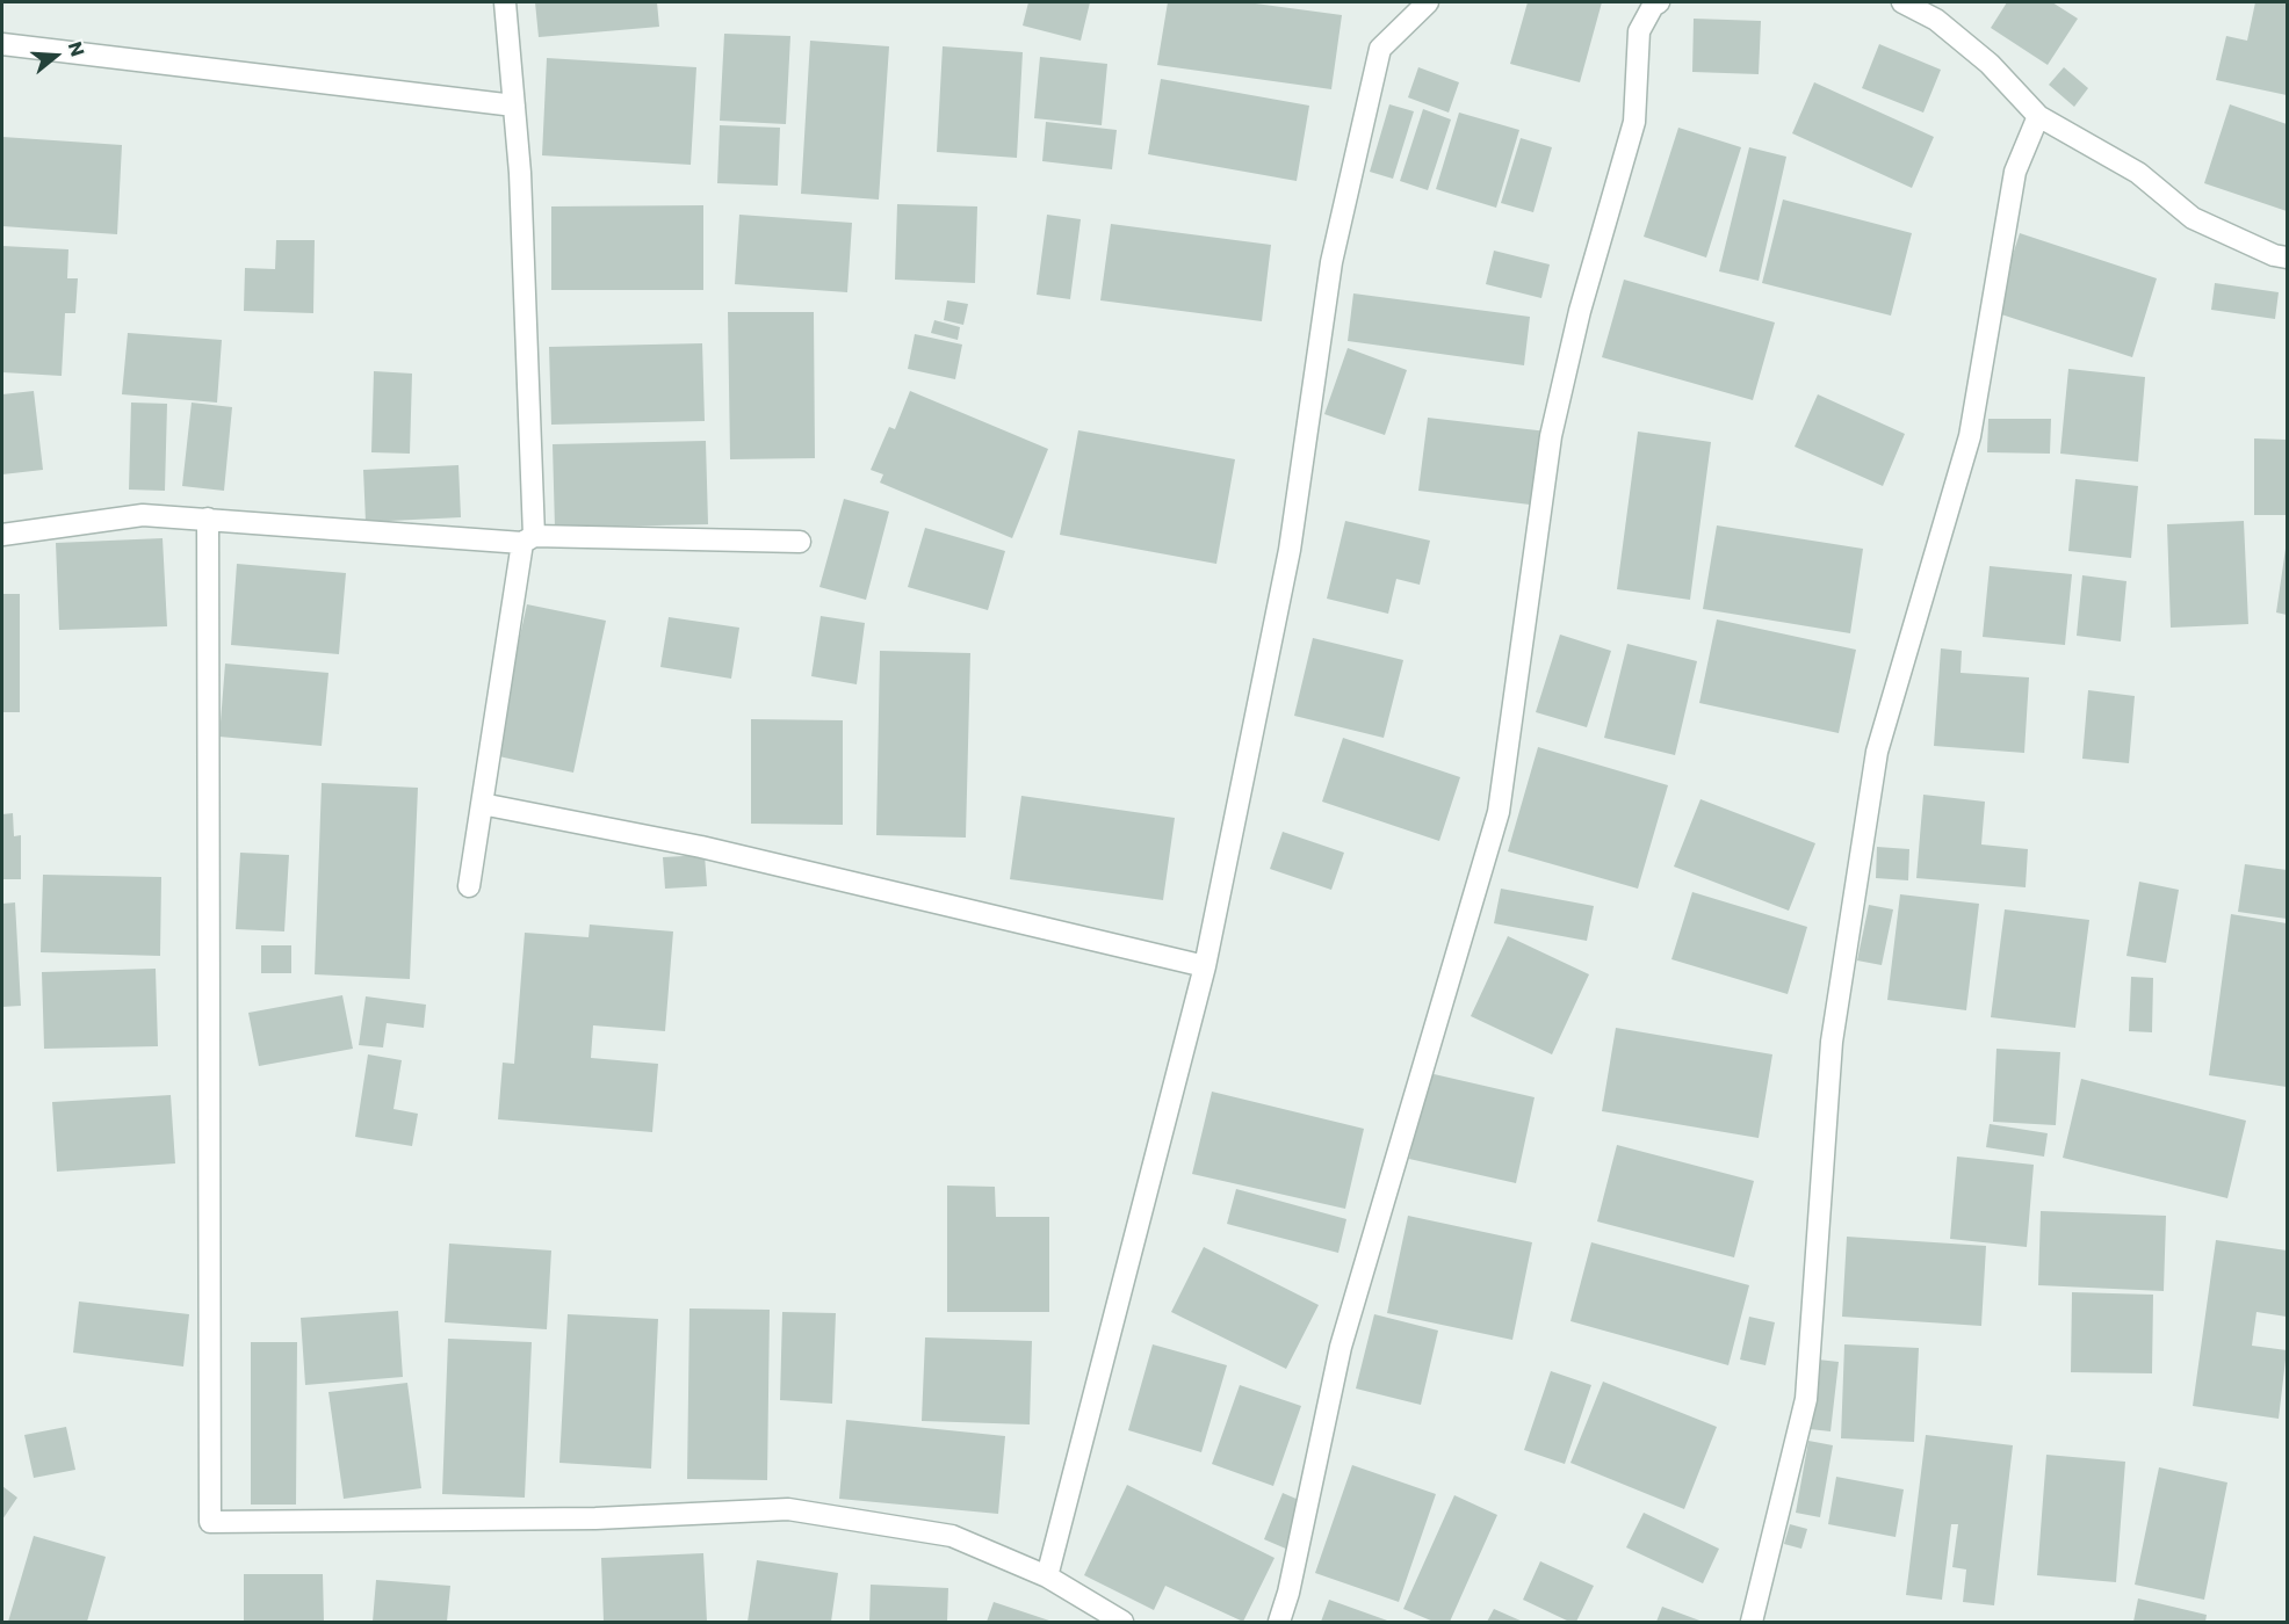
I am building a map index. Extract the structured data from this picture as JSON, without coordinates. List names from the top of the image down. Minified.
{"north":"right"}
